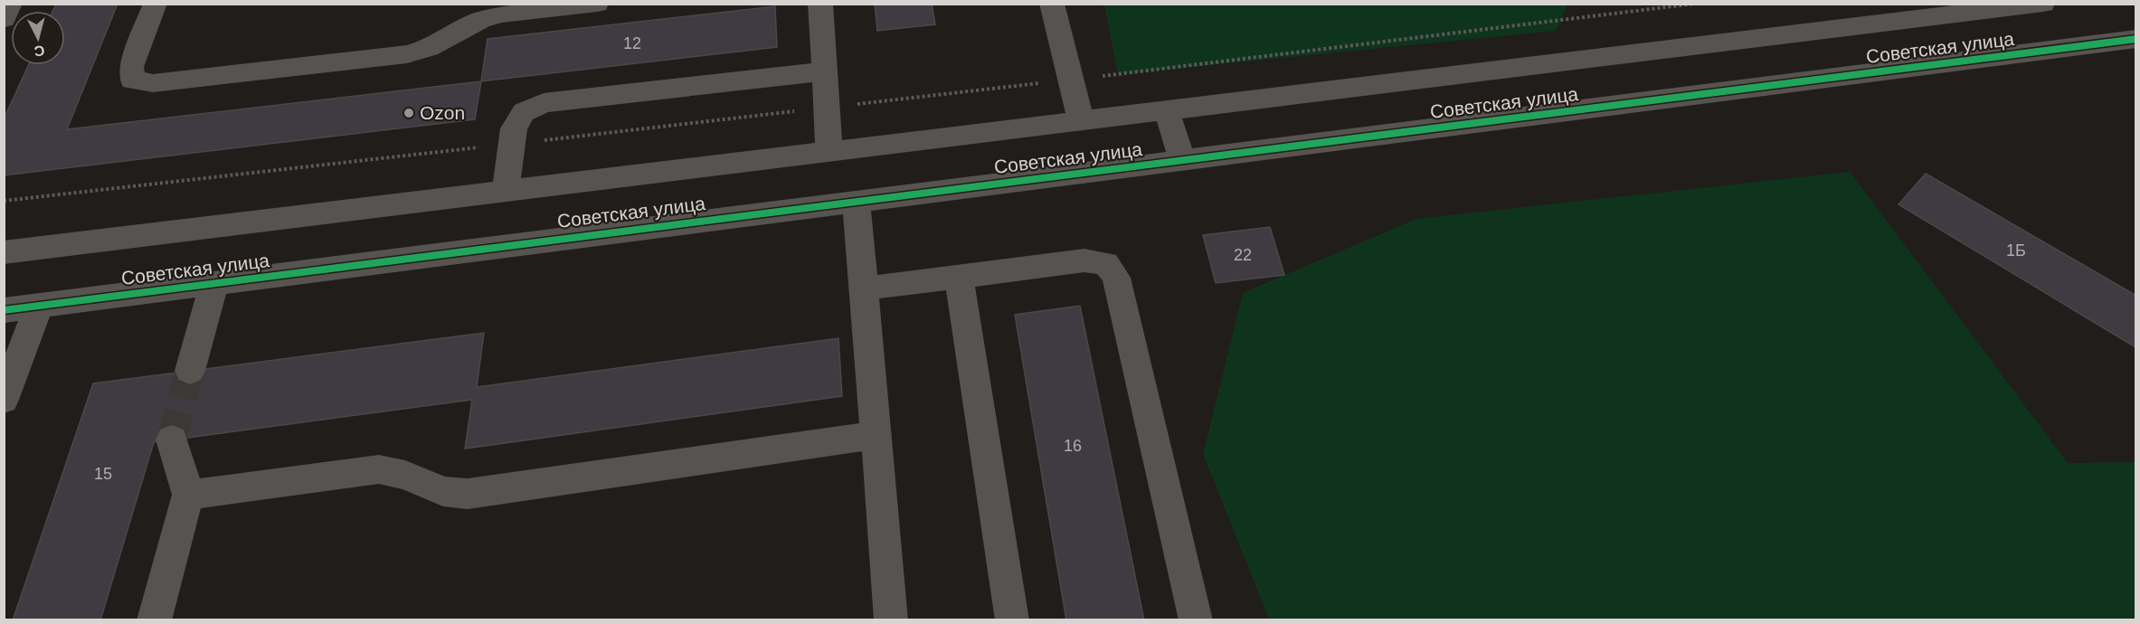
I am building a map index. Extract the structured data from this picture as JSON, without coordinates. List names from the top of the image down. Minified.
{"streets":{"street":["Советская улица"]},"places":["Ozon"],"house_numbers":["12","1Б","22","16","15"],"north":"bottom"}
